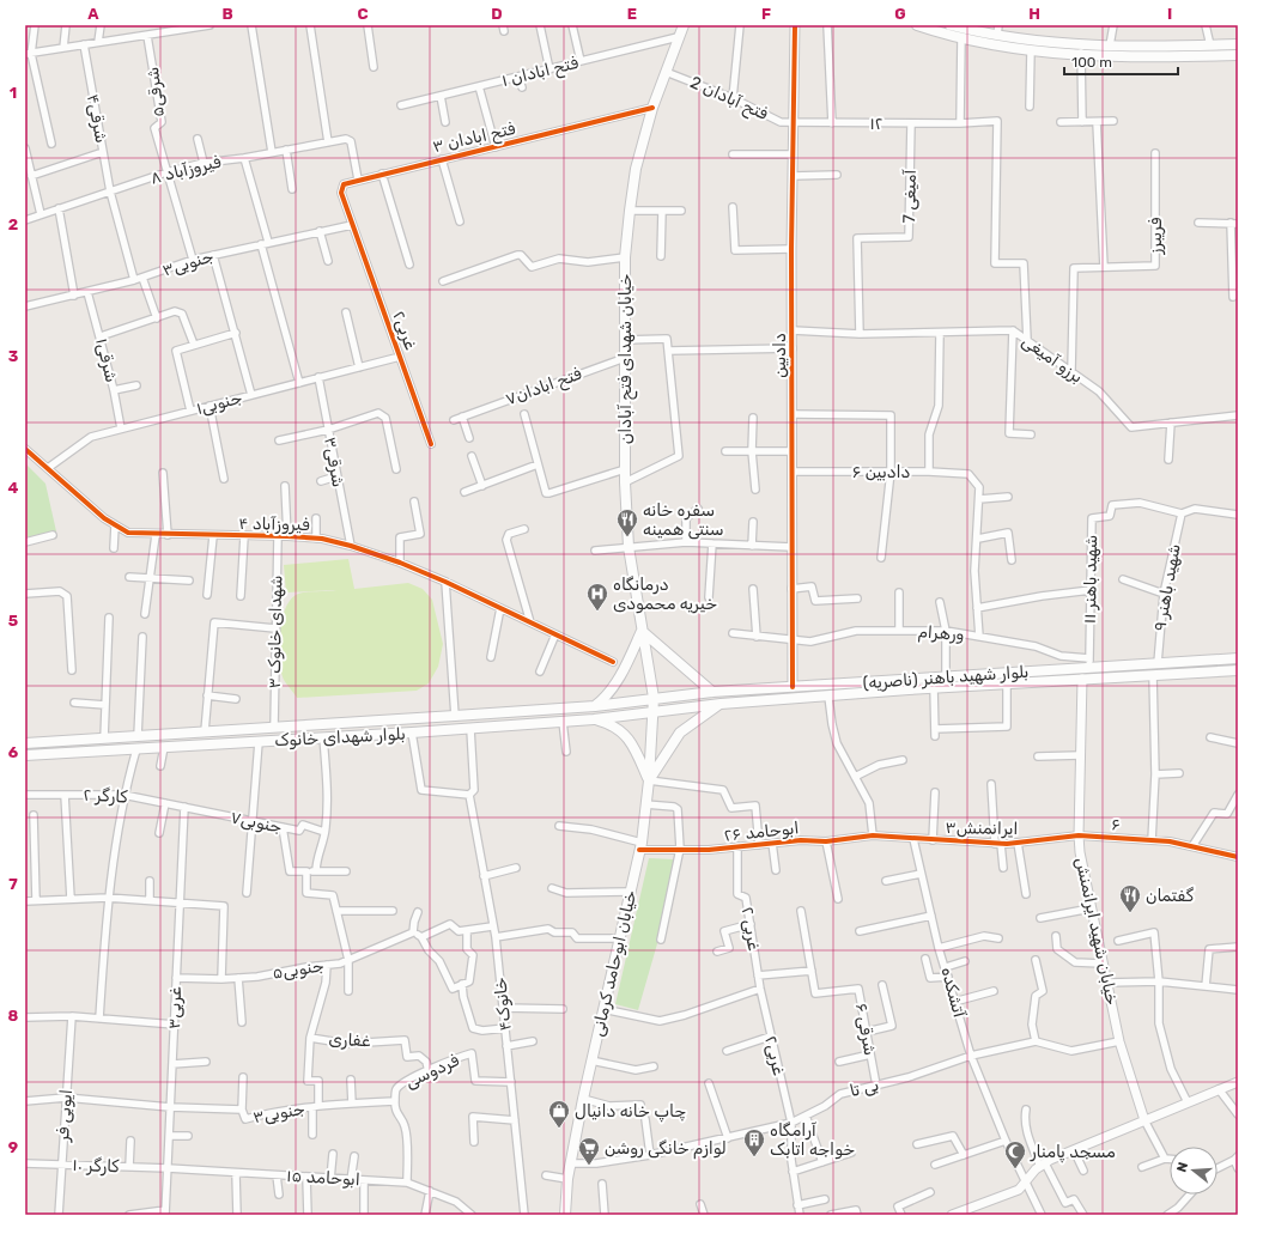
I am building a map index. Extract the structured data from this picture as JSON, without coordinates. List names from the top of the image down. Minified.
{"streets":{"main road":["خیابان شهدای فتح آبادان","بلوار شهید باهنر (ناصریه)","بلوار شهدای خانوک","خیابان ابوحامد کرمانی"],"street":["فتح ابادان ۱","شرقی۵","فتح آبادان 2","شرقی۴","۱۲","فتح ابادان ۳","فیروزآباد ۸","آمیغی 7","فریبرز","جنوبی۳","غربی۲","دادبین","برزو آمیغی","شرقی۱","فتح ابادان۷","جنوبی۱","شرقی۳","دادبین ۶","فیروزآباد ۴","شهید باهنر ۱۱","شهید باهنر ۹","شهدای خانوک ۳","ورهرام","کارگر ۲","جنوبی۷","۶","ایرانمنش۳","ابوحامد ۲۶","۲ غربی","خیابان شهید ایرانمنش","جنوبی۵","آتشکده","خانوک۴","غربی۳","۶ شرقی","غفاری","فردوسی","بی تا","ایوبی فر","کارگر ۱۰","ابوحامد ۱۵"]},"crossings":[["فتح ابادان ۱","خیابان شهدای فتح آبادان"],["شرقی۵","فیروزآباد ۸"],["فتح آبادان 2","۱۲"],["فتح آبادان 2","دادبین"],["فتح آبادان 2","خیابان شهدای فتح آبادان"],["شرقی۴","فیروزآباد ۸"],["شرقی۴","جنوبی۳"],["۱۲","آمیغی 7"],["۱۲","دادبین"],["۱۲","برزو آمیغی"],["فتح ابادان ۳","فیروزآباد ۸"],["فتح ابادان ۳","جنوبی۳"],["فتح ابادان ۳","غربی۲"],["فتح ابادان ۳","خیابان شهدای فتح آبادان"],["آمیغی 7","برزو آمیغی"],["فریبرز","برزو آمیغی"],["جنوبی۳","غربی۲"],["جنوبی۳","شرقی۱"],["جنوبی۳","غربی۳"],["جنوبی۳","فردوسی"],["جنوبی۳","ایوبی فر"],["غربی۲","جنوبی۱"],["غربی۲","۲ غربی"],["غربی۲","بی تا"],["دادبین","برزو آمیغی"],["دادبین","دادبین ۶"],["دادبین","ورهرام"],["دادبین","بلوار شهید باهنر (ناصریه)"],["خیابان شهدای فتح آبادان","فتح ابادان۷"],["خیابان شهدای فتح آبادان","بلوار شهید باهنر (ناصریه)"],["خیابان شهدای فتح آبادان","بلوار شهدای خانوک"],["خیابان شهدای فتح آبادان","خیابان ابوحامد کرمانی"],["شرقی۱","جنوبی۱"],["جنوبی۱","شرقی۳"],["جنوبی۱","فیروزآباد ۴"],["شرقی۳","فیروزآباد ۴"],["فیروزآباد ۴","شهدای خانوک ۳"],["شهید باهنر ۱۱","شهید باهنر ۹"],["شهید باهنر ۱۱","ورهرام"],["شهید باهنر ۱۱","بلوار شهید باهنر (ناصریه)"],["شهید باهنر ۹","بلوار شهید باهنر (ناصریه)"],["شهدای خانوک ۳","بلوار شهدای خانوک"],["ورهرام","بلوار شهید باهنر (ناصریه)"],["بلوار شهید باهنر (ناصریه)","بلوار شهدای خانوک"],["بلوار شهید باهنر (ناصریه)","خیابان شهید ایرانمنش"],["بلوار شهید باهنر (ناصریه)","خیابان ابوحامد کرمانی"],["بلوار شهدای خانوک","خیابان ابوحامد کرمانی"],["بلوار شهدای خانوک","خانوک۴"],["کارگر ۲","جنوبی۷"],["کارگر ۲","غربی۳"],["جنوبی۷","غربی۳"],["۶","ایرانمنش۳"],["۶","خیابان شهید ایرانمنش"],["ایرانمنش۳","ابوحامد ۲۶"],["ایرانمنش۳","خیابان شهید ایرانمنش"],["ایرانمنش۳","آتشکده"],["ابوحامد ۲۶","۲ غربی"],["ابوحامد ۲۶","خیابان ابوحامد کرمانی"],["ابوحامد ۲۶","آتشکده"],["خیابان ابوحامد کرمانی","بی تا"],["جنوبی۵","غربی۳"],["جنوبی۵","غفاری"],["آتشکده","بی تا"],["خانوک۴","فردوسی"],["غربی۳","کارگر ۱۰"],["غربی۳","ابوحامد ۱۵"],["۶ شرقی","بی تا"],["غفاری","فردوسی"],["فردوسی","ابوحامد ۱۵"],["ایوبی فر","کارگر ۱۰"],["کارگر ۱۰","ابوحامد ۱۵"]],"places":{"restaurant":["سفره خانه سنتی همینه","گفتمان"],"hospital":["درمانگاه خیریه محمودی"],"shop":["چاپ خانه دانیال"],"building":["آرامگاه خواجه اتابک"],"supermarket":["لوازم خانگی روشن"],"mosque":["مسجد پامنار"]},"scale_bar":"100 m","north":"left","grid":{"columns":["A","B","C","D","E","F","G","H","I"],"rows":["1","2","3","4","5","6","7","8","9"]}}
